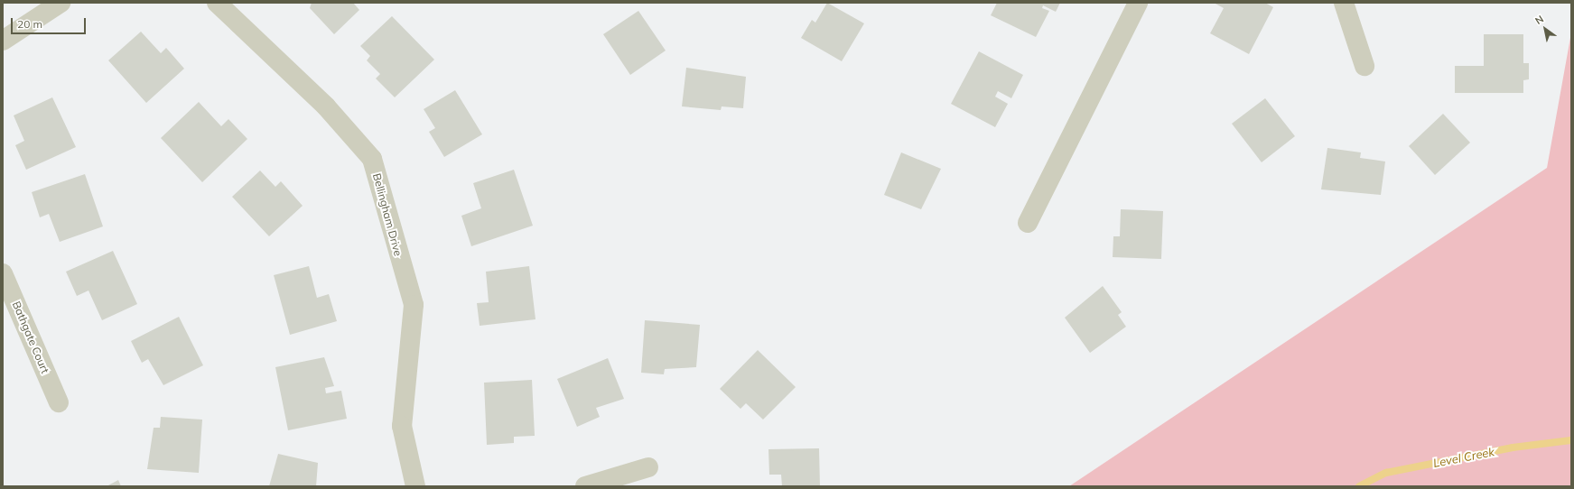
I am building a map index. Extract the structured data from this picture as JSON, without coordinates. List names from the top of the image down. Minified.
{"streets":{"street":["Bellingham Drive","Bathgate Court"]},"water":["Level Creek"],"scale_bar":"20 m","north":"top left"}
